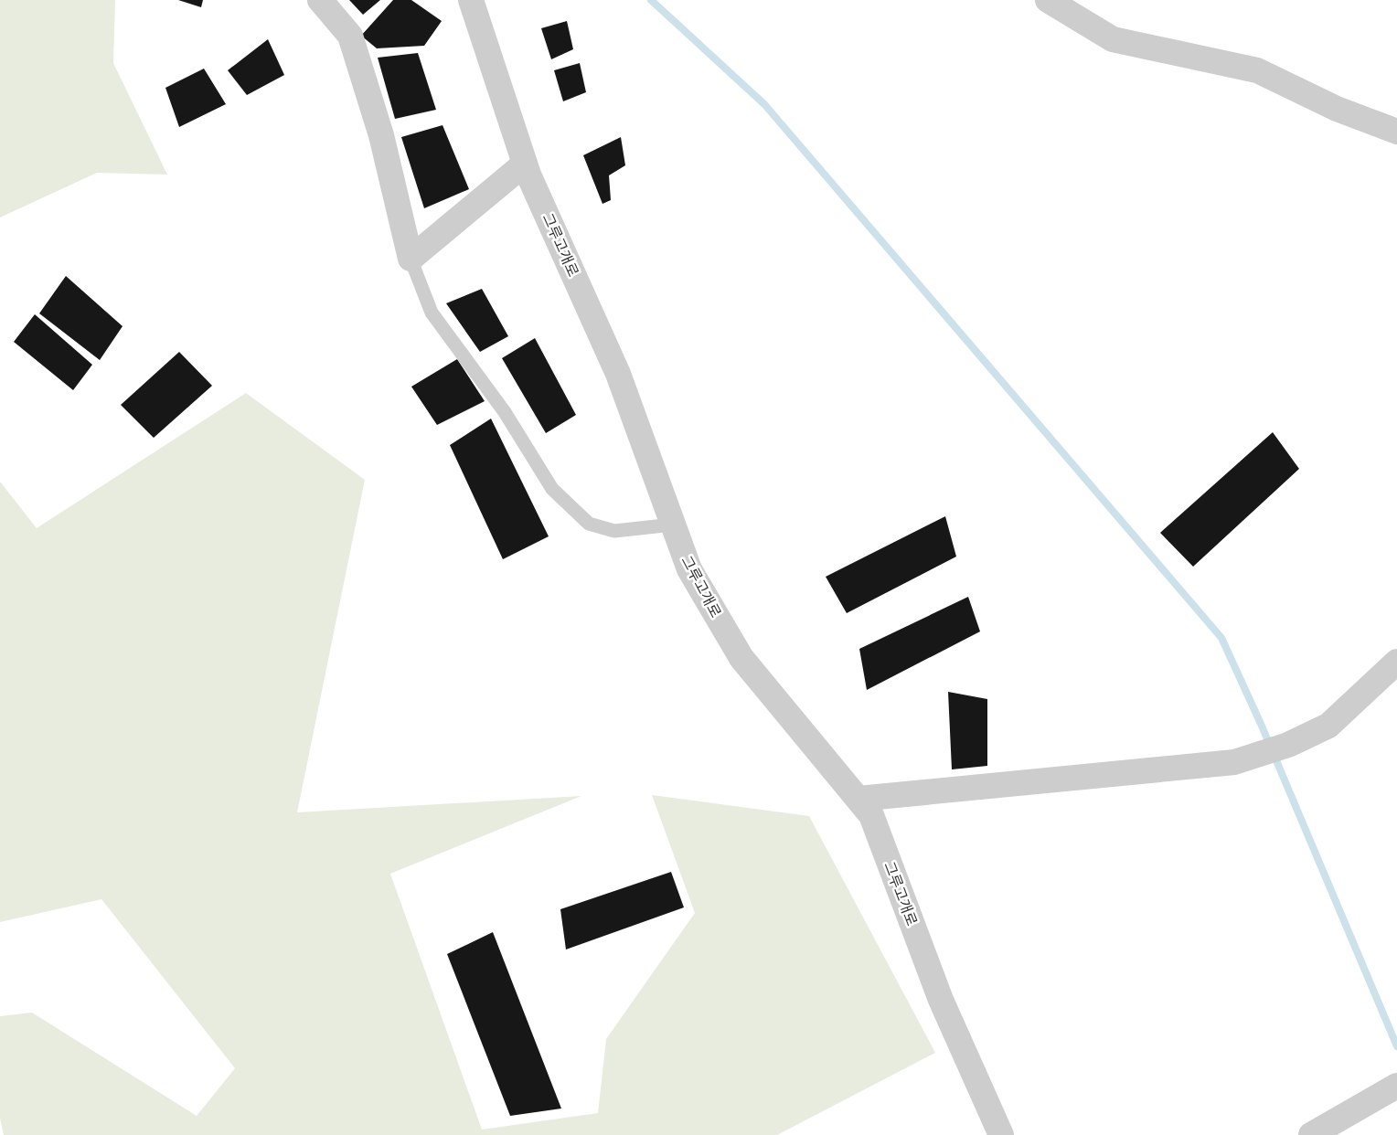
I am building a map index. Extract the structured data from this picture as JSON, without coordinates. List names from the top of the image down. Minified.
{"streets":{"street":["그루고개로"]}}
